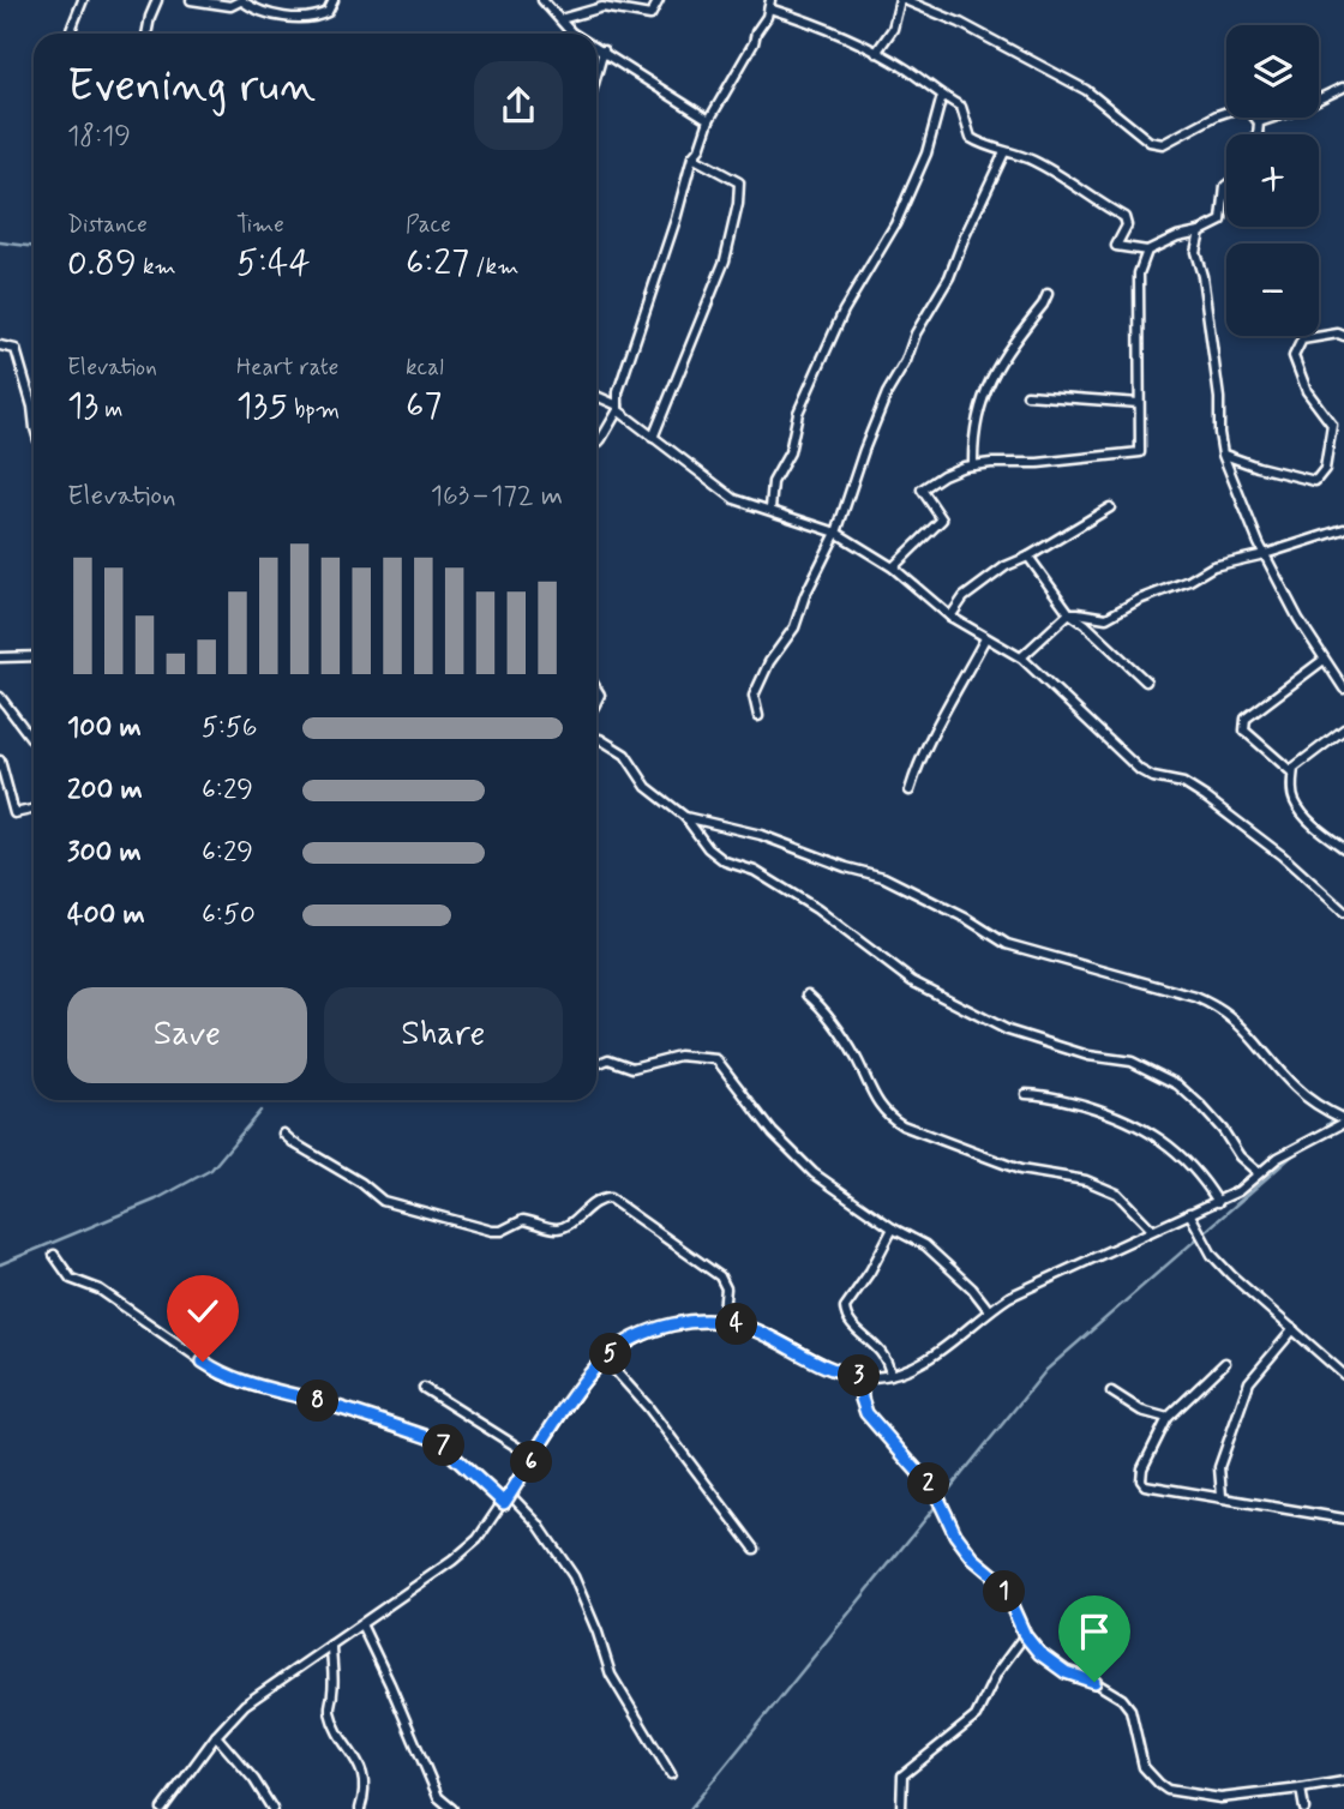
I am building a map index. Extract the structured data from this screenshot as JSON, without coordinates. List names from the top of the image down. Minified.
{"page":{"map_buttons":["+","−"],"heading":["Evening run","18:19"],"stats":[["Distance","0.89 km"],["Time","5:44"],["Pace","6:27 /km"],["Elevation","13 m"],["Heart rate","135 bpm"],["kcal","67"]],"chart":["Elevation","163–172 m"],"list":[{"name":"100 m","note":"5:56"},{"name":"200 m","note":"6:29"},{"name":"300 m","note":"6:29"},{"name":"400 m","note":"6:50"}],"buttons":["Save","Share"],"pins":["4","5","3","8","7","6","2","1"]}}
